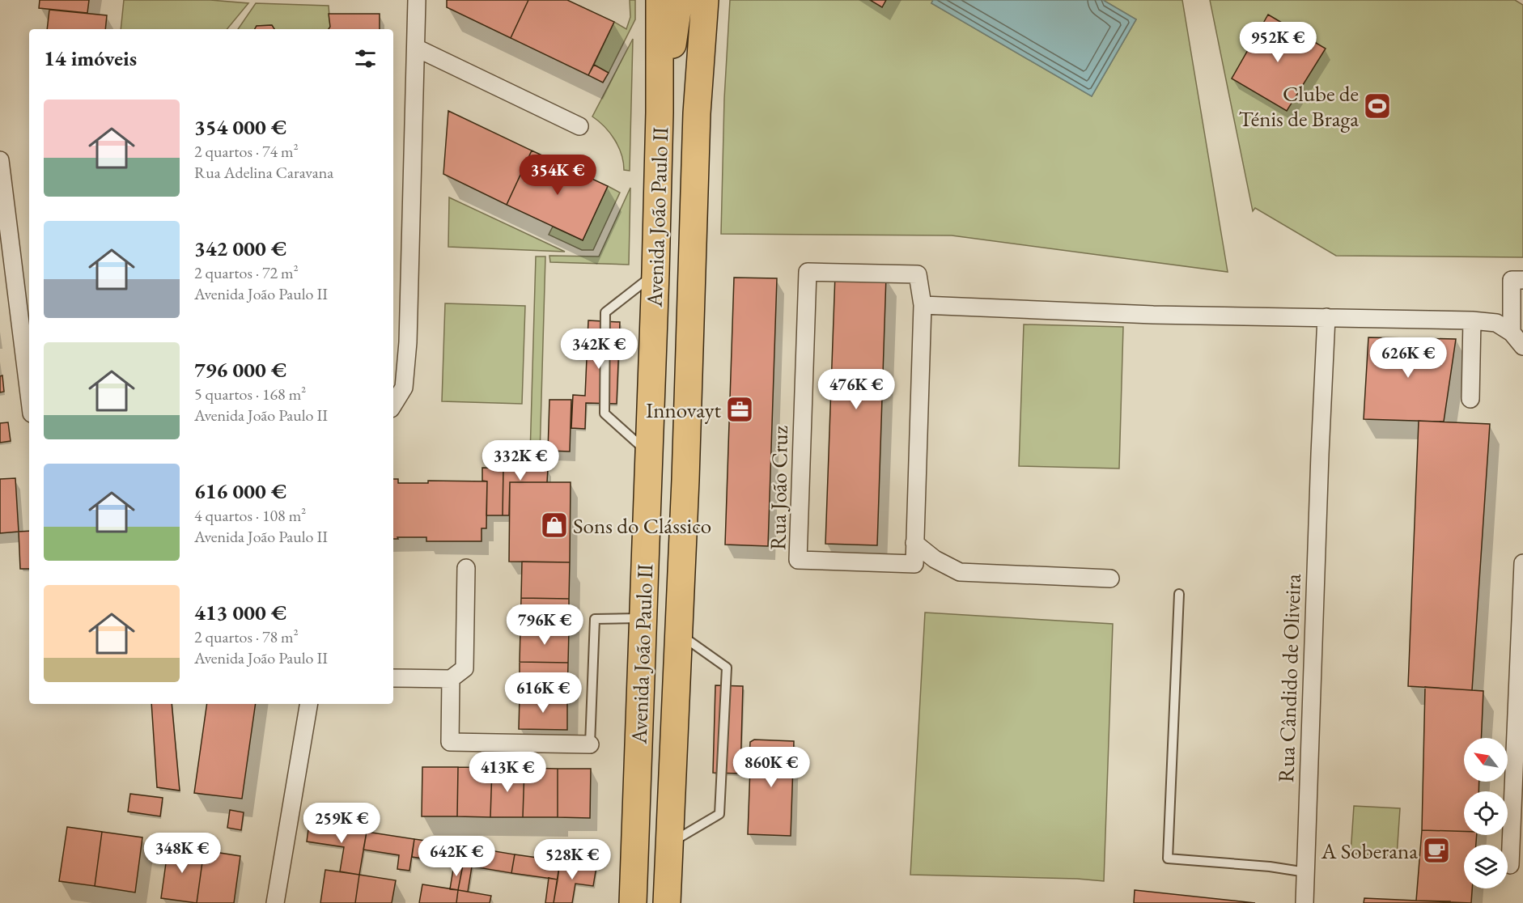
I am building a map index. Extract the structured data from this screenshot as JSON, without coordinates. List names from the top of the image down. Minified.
{"streets":{"main road":["Avenida João Paulo II"],"street":["Rua João Cruz","Rua Cândido de Oliveira"]},"places":{"sports":["Clube de Ténis de Braga"],"office":["Innovayt"],"shop":["Sons do Clássico"],"cafe":["A Soberana"]},"north":"top left","page":{"price":["952K €","354K €","342K €","626K €","476K €","332K €","796K €","616K €","860K €","413K €","259K €","348K €","642K €","528K €"],"heading":"14 imóveis","list":[{"name":"354 000 €","note":"2 quartos · 74 m² · Rua Adelina Caravana"},{"name":"342 000 €","note":"2 quartos · 72 m² · Avenida João Paulo II"},{"name":"796 000 €","note":"5 quartos · 168 m² · Avenida João Paulo II"},{"name":"616 000 €","note":"4 quartos · 108 m² · Avenida João Paulo II"},{"name":"413 000 €","note":"2 quartos · 78 m² · Avenida João Paulo II"}]}}
